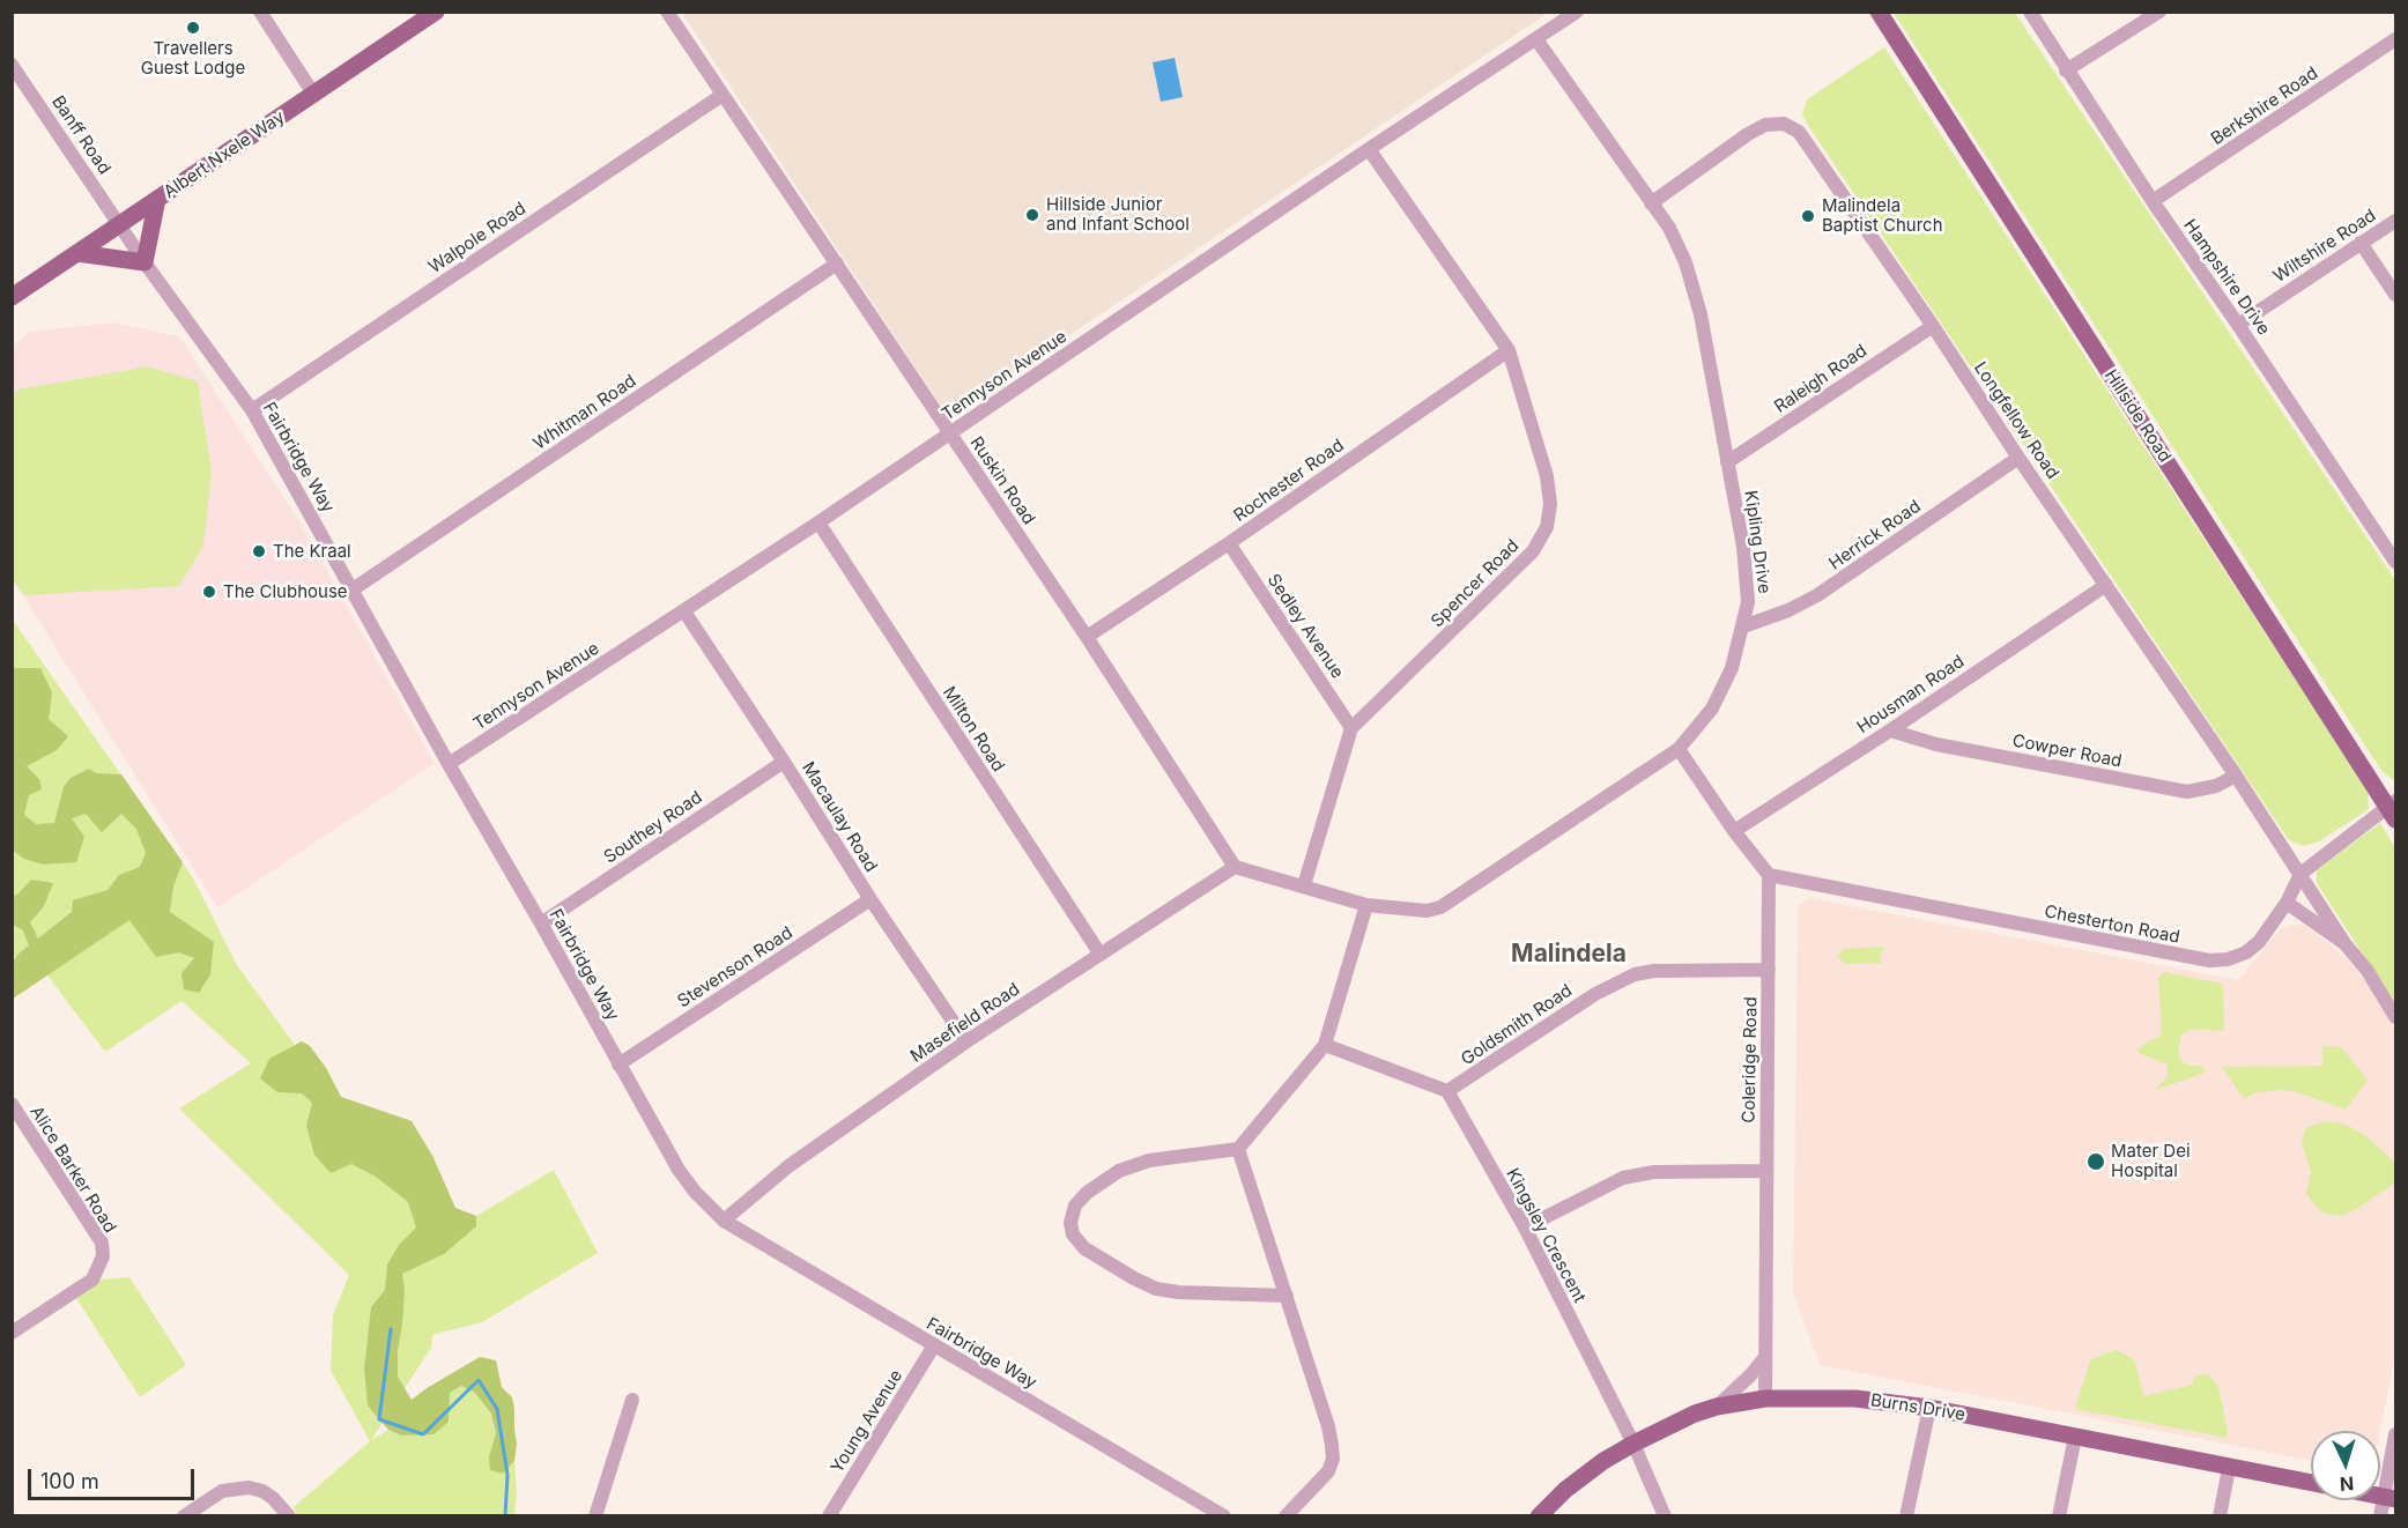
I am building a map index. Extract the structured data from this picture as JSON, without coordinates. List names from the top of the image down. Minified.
{"streets":{"main road":["Albert Nxele Way","Hillside Road","Burns Drive"],"street":["Berkshire Road","Banff Road","Walpole Road","Wiltshire Road","Hampshire Drive","Tennyson Avenue","Raleigh Road","Whitman Road","Longfellow Road","Fairbridge Way","Ruskin Road","Rochester Road","Herrick Road","Kipling Drive","Spencer Road","Sedley Avenue","Housman Road","Milton Road","Cowper Road","Macaulay Road","Southey Road","Chesterton Road","Stevenson Road","Masefield Road","Goldsmith Road","Coleridge Road","Alice Barker Road","Kingsley Crescent","Young Avenue"]},"crossings":[["Berkshire Road","Hampshire Drive"],["Banff Road","Albert Nxele Way"],["Banff Road","Fairbridge Way"],["Albert Nxele Way","Fairbridge Way"],["Walpole Road","Fairbridge Way"],["Walpole Road","Ruskin Road"],["Wiltshire Road","Hampshire Drive"],["Tennyson Avenue","Fairbridge Way"],["Tennyson Avenue","Ruskin Road"],["Tennyson Avenue","Kipling Drive"],["Tennyson Avenue","Spencer Road"],["Tennyson Avenue","Milton Road"],["Tennyson Avenue","Macaulay Road"],["Raleigh Road","Longfellow Road"],["Raleigh Road","Kipling Drive"],["Whitman Road","Fairbridge Way"],["Whitman Road","Ruskin Road"],["Hillside Road","Chesterton Road"],["Longfellow Road","Herrick Road"],["Longfellow Road","Kipling Drive"],["Longfellow Road","Housman Road"],["Longfellow Road","Cowper Road"],["Longfellow Road","Chesterton Road"],["Fairbridge Way","Southey Road"],["Fairbridge Way","Stevenson Road"],["Fairbridge Way","Masefield Road"],["Fairbridge Way","Young Avenue"],["Ruskin Road","Rochester Road"],["Ruskin Road","Kipling Drive"],["Ruskin Road","Masefield Road"],["Rochester Road","Spencer Road"],["Rochester Road","Sedley Avenue"],["Herrick Road","Kipling Drive"],["Kipling Drive","Spencer Road"],["Kipling Drive","Masefield Road"],["Spencer Road","Sedley Avenue"],["Housman Road","Cowper Road"],["Milton Road","Masefield Road"],["Macaulay Road","Southey Road"],["Macaulay Road","Stevenson Road"],["Macaulay Road","Masefield Road"],["Chesterton Road","Coleridge Road"],["Goldsmith Road","Coleridge Road"],["Goldsmith Road","Kingsley Crescent"],["Coleridge Road","Burns Drive"],["Kingsley Crescent","Burns Drive"]],"districts":["Malindela"],"places":["Travellers Guest Lodge","Hillside Junior and Infant School","Malindela Baptist Church","The Kraal","The Clubhouse","Mater Dei Hospital"],"scale_bar":"100 m","north":"bottom"}
